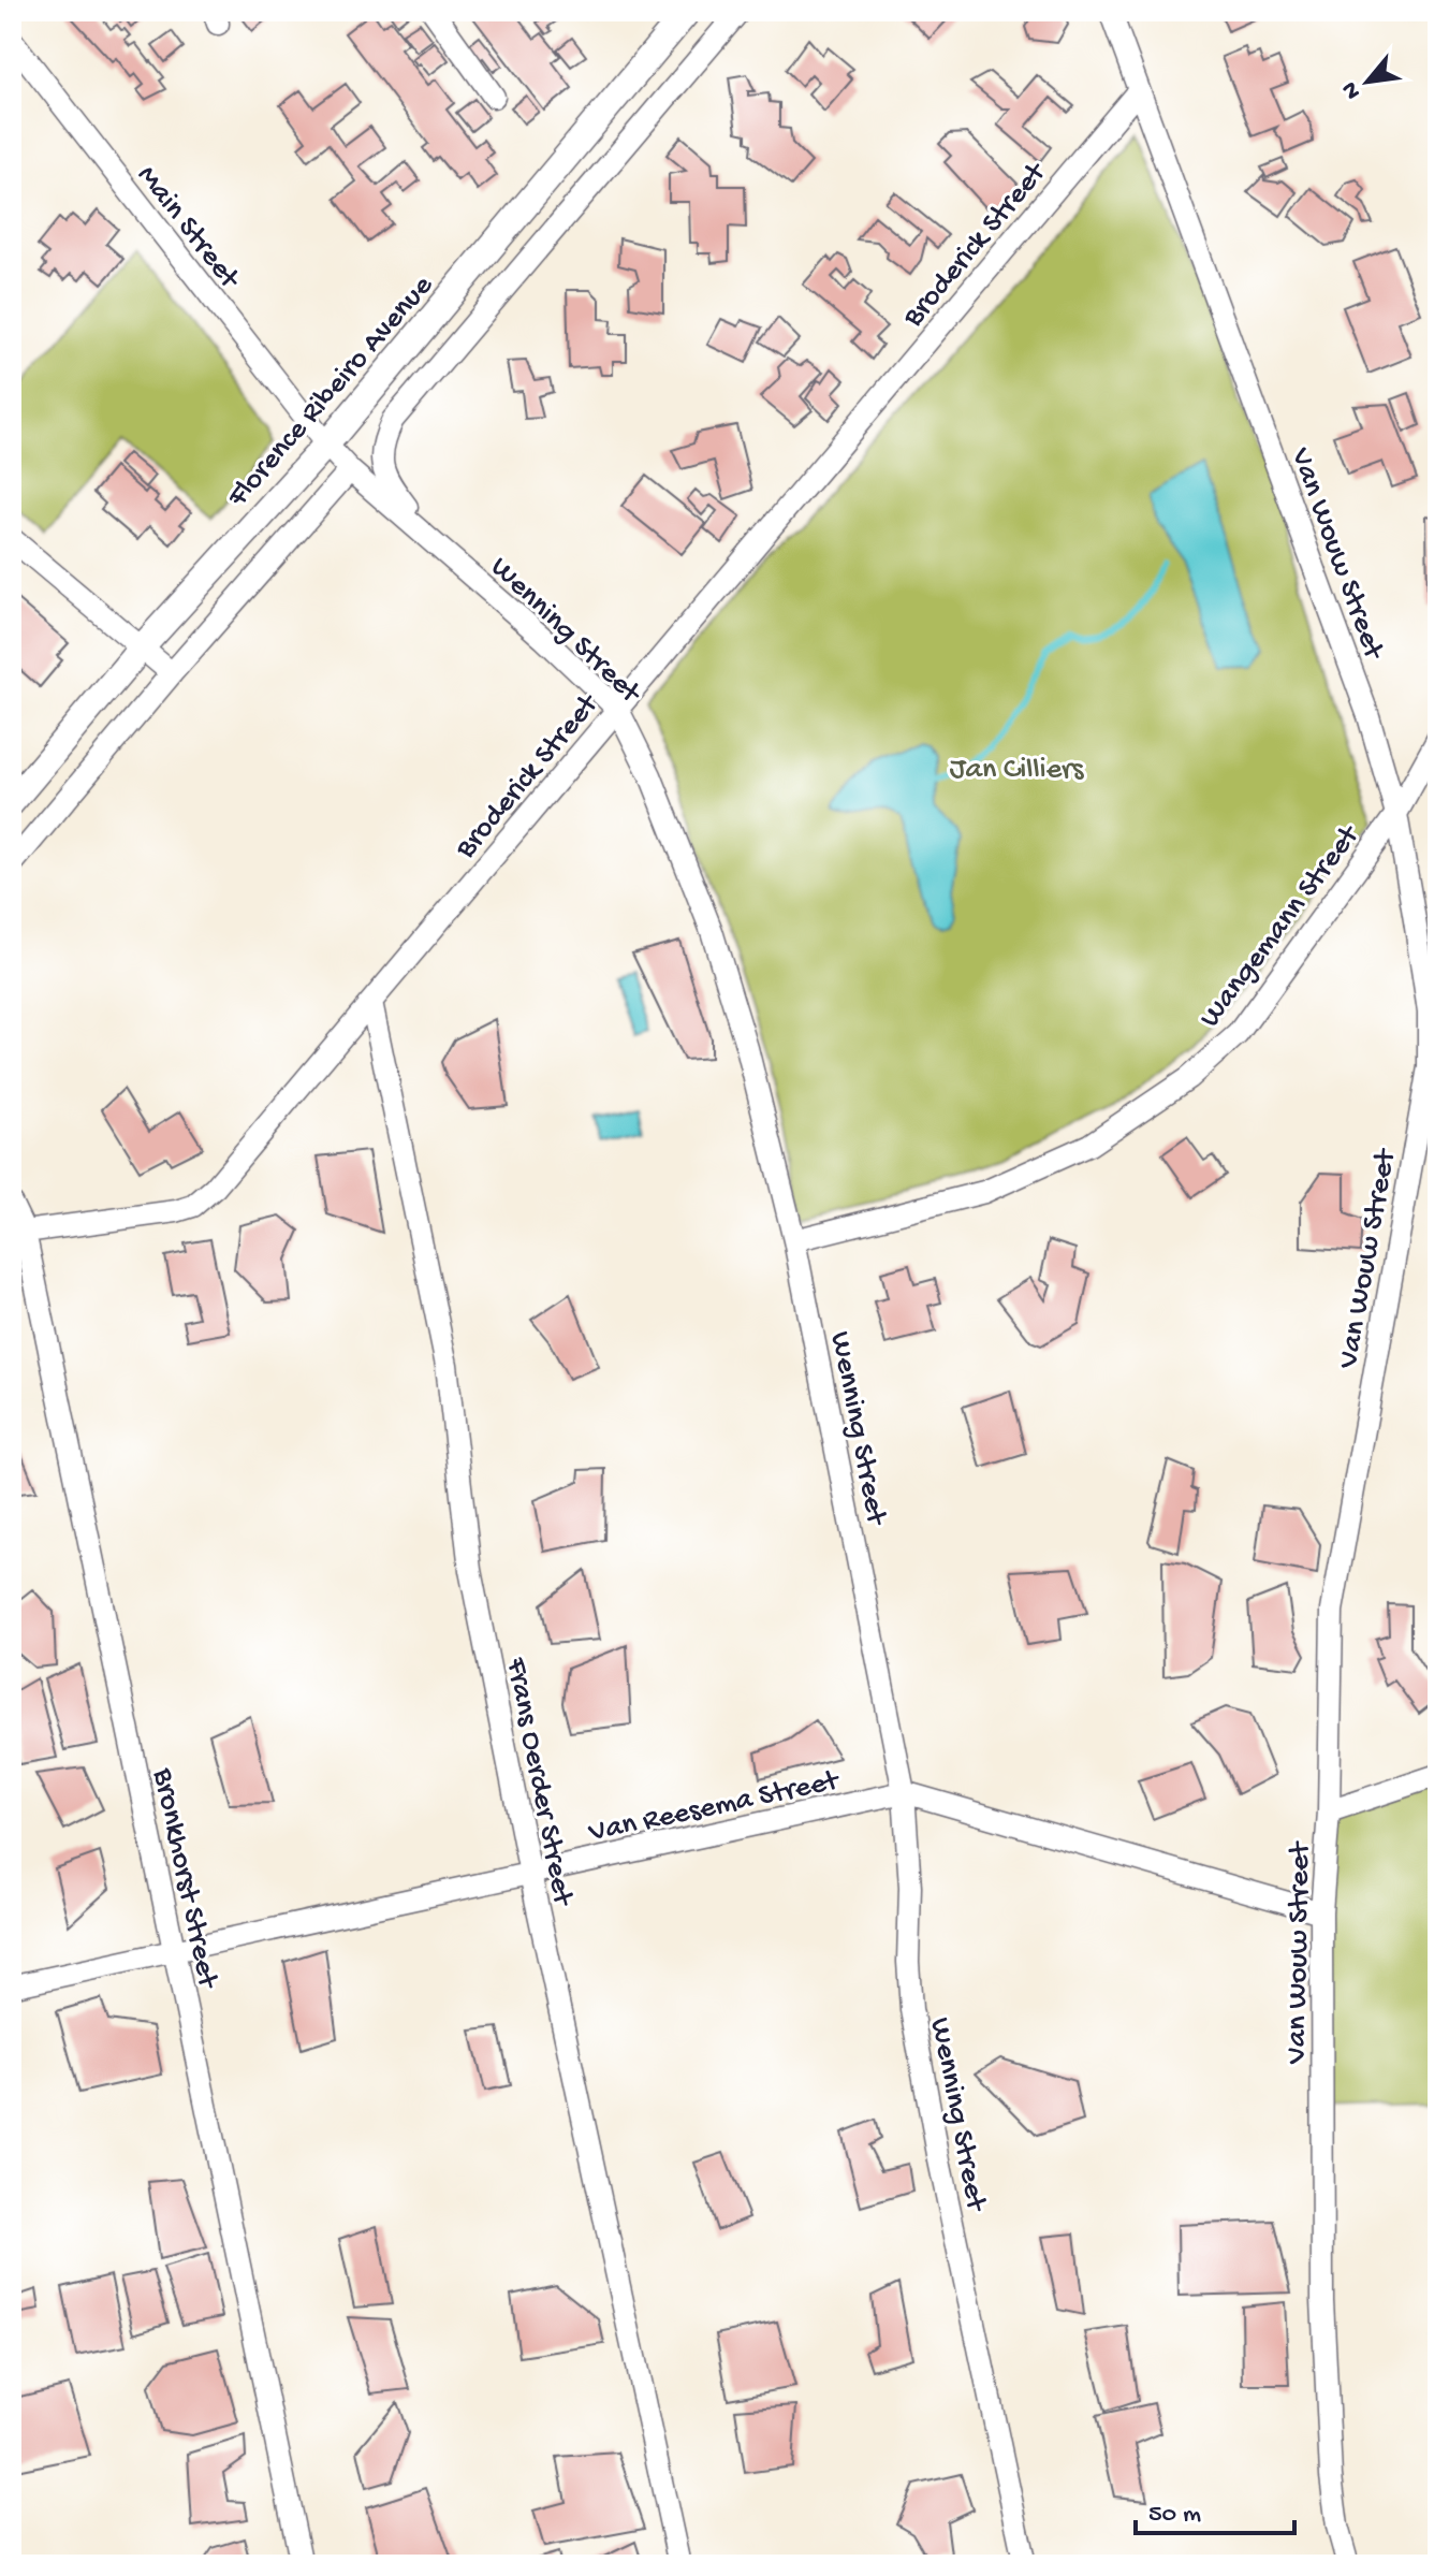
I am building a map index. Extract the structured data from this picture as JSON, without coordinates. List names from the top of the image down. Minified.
{"streets":{"main road":["Florence Ribeiro Avenue"],"street":["Main Street","Broderick Street","Van Wouw Street","Wenning Street","Wangemann Street","Frans Oerder Street","Van Reesema Street","Bronkhorst Street"]},"crossings":[["Main Street","Florence Ribeiro Avenue"],["Main Street","Wenning Street"],["Broderick Street","Van Wouw Street"],["Broderick Street","Wenning Street"],["Broderick Street","Frans Oerder Street"],["Broderick Street","Bronkhorst Street"],["Florence Ribeiro Avenue","Wenning Street"],["Van Wouw Street","Wangemann Street"],["Van Wouw Street","Van Reesema Street"],["Wenning Street","Wangemann Street"],["Wenning Street","Van Reesema Street"],["Frans Oerder Street","Van Reesema Street"],["Van Reesema Street","Bronkhorst Street"]],"parks":["Jan Cilliers"],"scale_bar":"50 m","north":"bottom left"}
